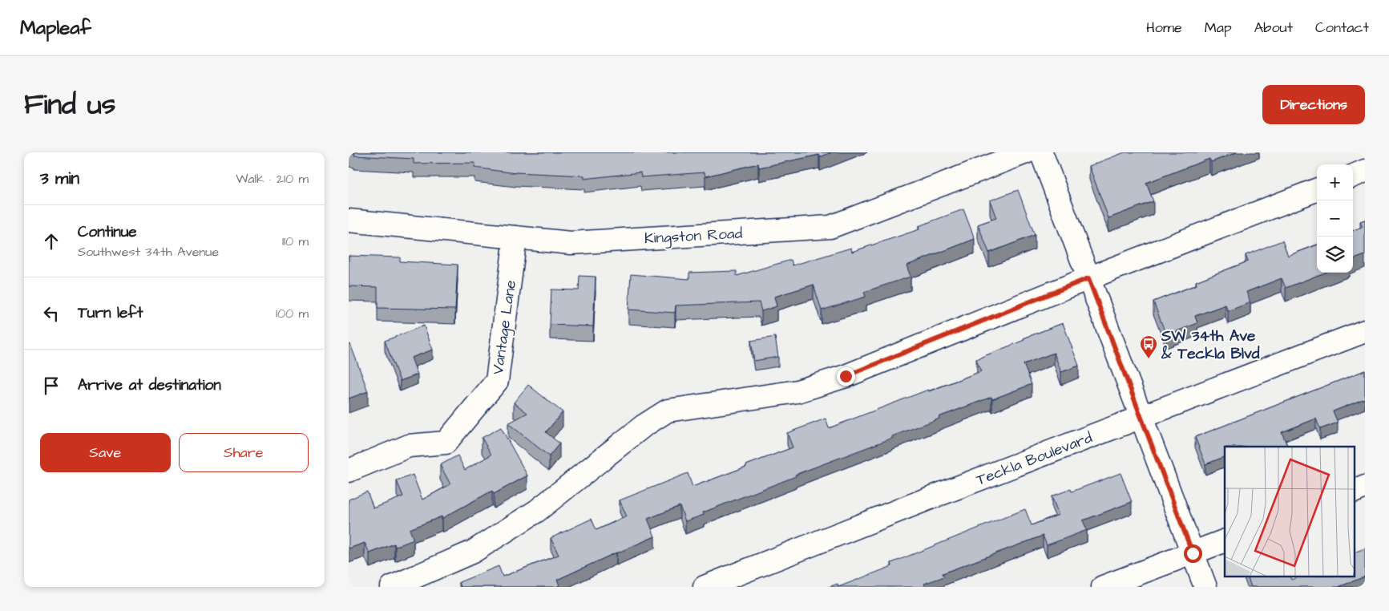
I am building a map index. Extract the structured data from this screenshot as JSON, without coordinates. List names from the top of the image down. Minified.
{"streets":{"main road":["Kingston Road","Vantage Lane","Teckla Boulevard"]},"crossings":[["Kingston Road","Vantage Lane"]],"places":{"bus stop":["SW 34th Ave & Teckla Blvd"]},"page":{"header":"Mapleaf","nav":["Home","Map","About","Contact"],"title":"Find us","buttons":["Directions",["Save","Share"]],"heading":["3 min","Walk · 210 m"],"map_buttons":["+","−"],"list":[["Continue","Southwest 34th Avenue","110 m"],["Turn left","100 m"],"Arrive at destination"]}}
